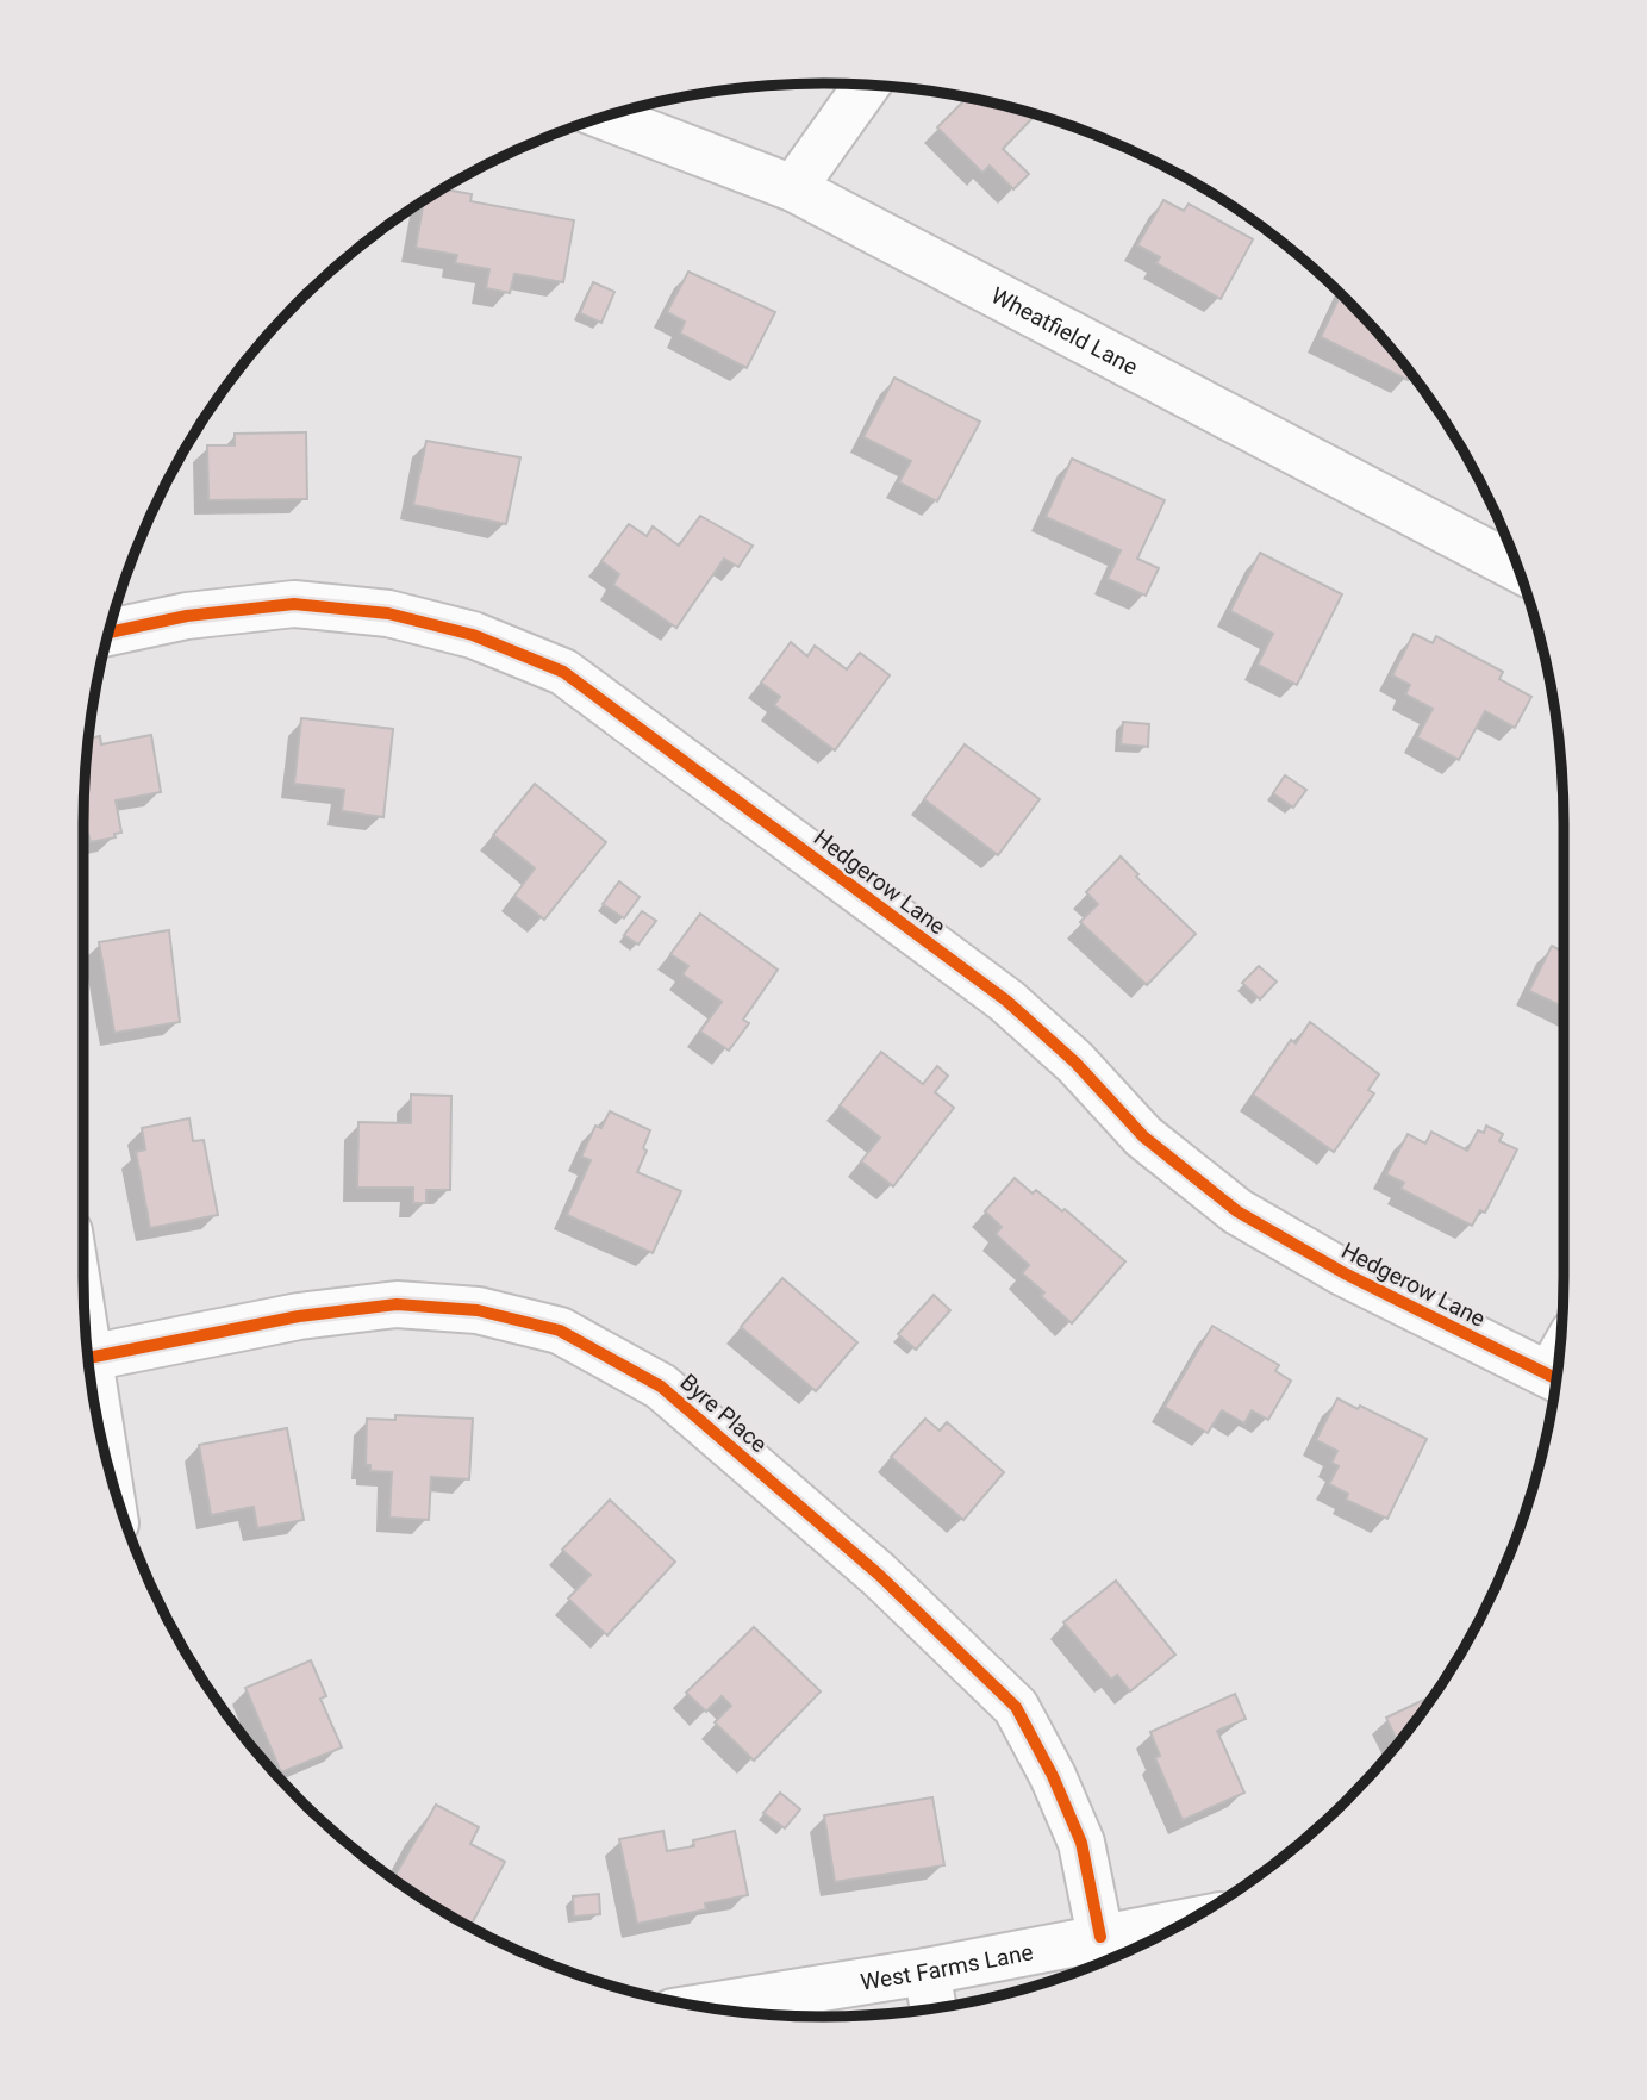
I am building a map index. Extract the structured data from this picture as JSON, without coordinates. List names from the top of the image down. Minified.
{"streets":{"street":["Wheatfield Lane","Hedgerow Lane","Byre Place","West Farms Lane"]},"crossings":[["Byre Place","West Farms Lane"]]}
